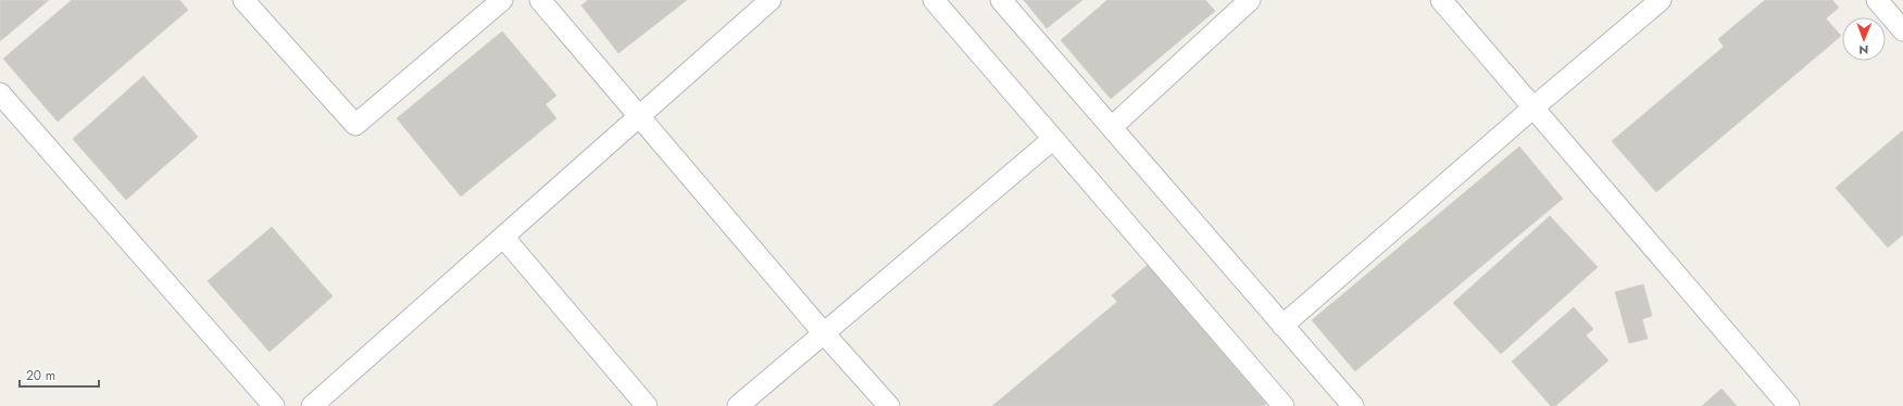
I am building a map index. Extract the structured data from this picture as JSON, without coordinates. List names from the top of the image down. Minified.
{"scale_bar":"20 m","north":"bottom"}
